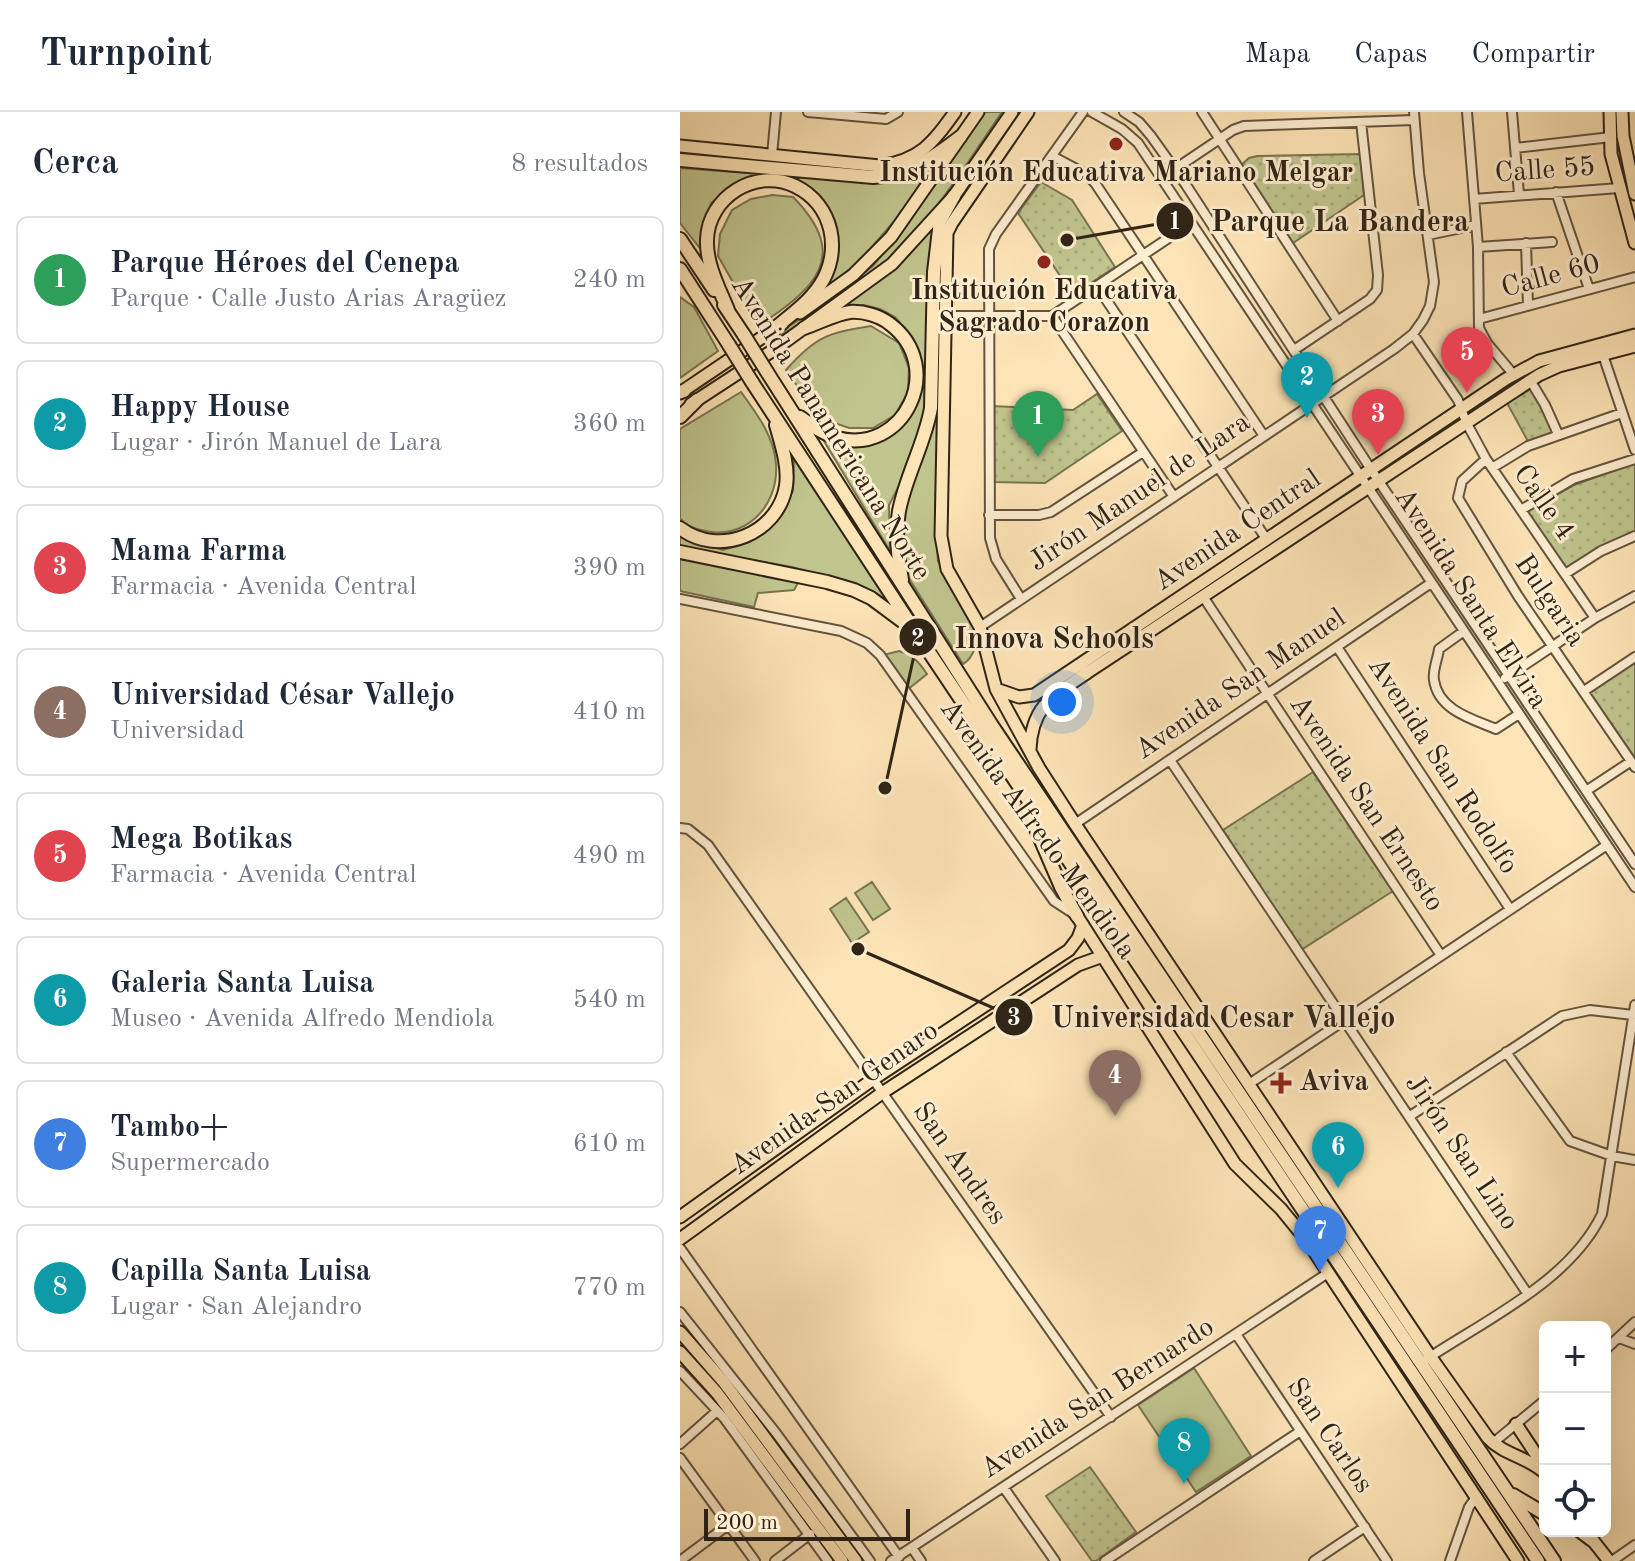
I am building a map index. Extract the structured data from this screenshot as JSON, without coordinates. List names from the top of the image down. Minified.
{"streets":{"highway":["Avenida Panamericana Norte"],"main road":["Avenida Central","Avenida Alfredo Mendiola","Avenida San Genaro"],"street":["Calle 55","Calle 60","Jirón Manuel de Lara","Calle 4","Avenida Santa Elvira","Bulgaria","Avenida San Manuel","Avenida San Rodolfo","Avenida San Ernesto","Jirón San Lino","San Andres","Avenida San Bernardo","San Carlos"]},"crossings":[["Avenida Panamericana Norte","Avenida Alfredo Mendiola"],["Jirón Manuel de Lara","Calle 4"],["Jirón Manuel de Lara","Avenida Santa Elvira"],["Jirón Manuel de Lara","Avenida Alfredo Mendiola"],["Calle 4","Avenida Central"],["Calle 4","Bulgaria"],["Avenida Central","Avenida Santa Elvira"],["Avenida Central","Avenida San Ernesto"],["Avenida Central","Avenida Alfredo Mendiola"],["Avenida Santa Elvira","Avenida San Manuel"],["Avenida San Manuel","Avenida San Rodolfo"],["Avenida San Manuel","Avenida San Ernesto"],["Avenida San Manuel","Avenida Alfredo Mendiola"],["Avenida San Manuel","Jirón San Lino"],["Avenida Alfredo Mendiola","Avenida San Genaro"],["Avenida Alfredo Mendiola","Avenida San Bernardo"],["Avenida San Genaro","San Andres"],["San Andres","Avenida San Bernardo"],["Avenida San Bernardo","San Carlos"]],"places":{"other":["Institución Educativa Mariano Melgar","Parque La Bandera","Institución Educativa Sagrado Corazon","Innova Schools","Universidad Cesar Vallejo"],"health":["Aviva"]},"scale_bar":"200 m","page":{"header":"Turnpoint","nav":["Mapa","Capas","Compartir"],"heading":["Cerca","8 resultados"],"list":[{"mark":"1","name":"Parque Héroes del Cenepa","note":"Parque · Calle Justo Arias Aragüez","value":"240 m"},{"mark":"2","name":"Happy House","note":"Lugar · Jirón Manuel de Lara","value":"360 m"},{"mark":"3","name":"Mama Farma","note":"Farmacia · Avenida Central","value":"390 m"},{"mark":"4","name":"Universidad César Vallejo","note":"Universidad","value":"410 m"},{"mark":"5","name":"Mega Botikas","note":"Farmacia · Avenida Central","value":"490 m"},{"mark":"6","name":"Galeria Santa Luisa","note":"Museo · Avenida Alfredo Mendiola","value":"540 m"},{"mark":"7","name":"Tambo+","note":"Supermercado","value":"610 m"},{"mark":"8","name":"Capilla Santa Luisa","note":"Lugar · San Alejandro","value":"770 m"}],"pins":["5","2","3","1","4","6","7","8"],"map_buttons":["+","−"],"scale":"200 m"}}
